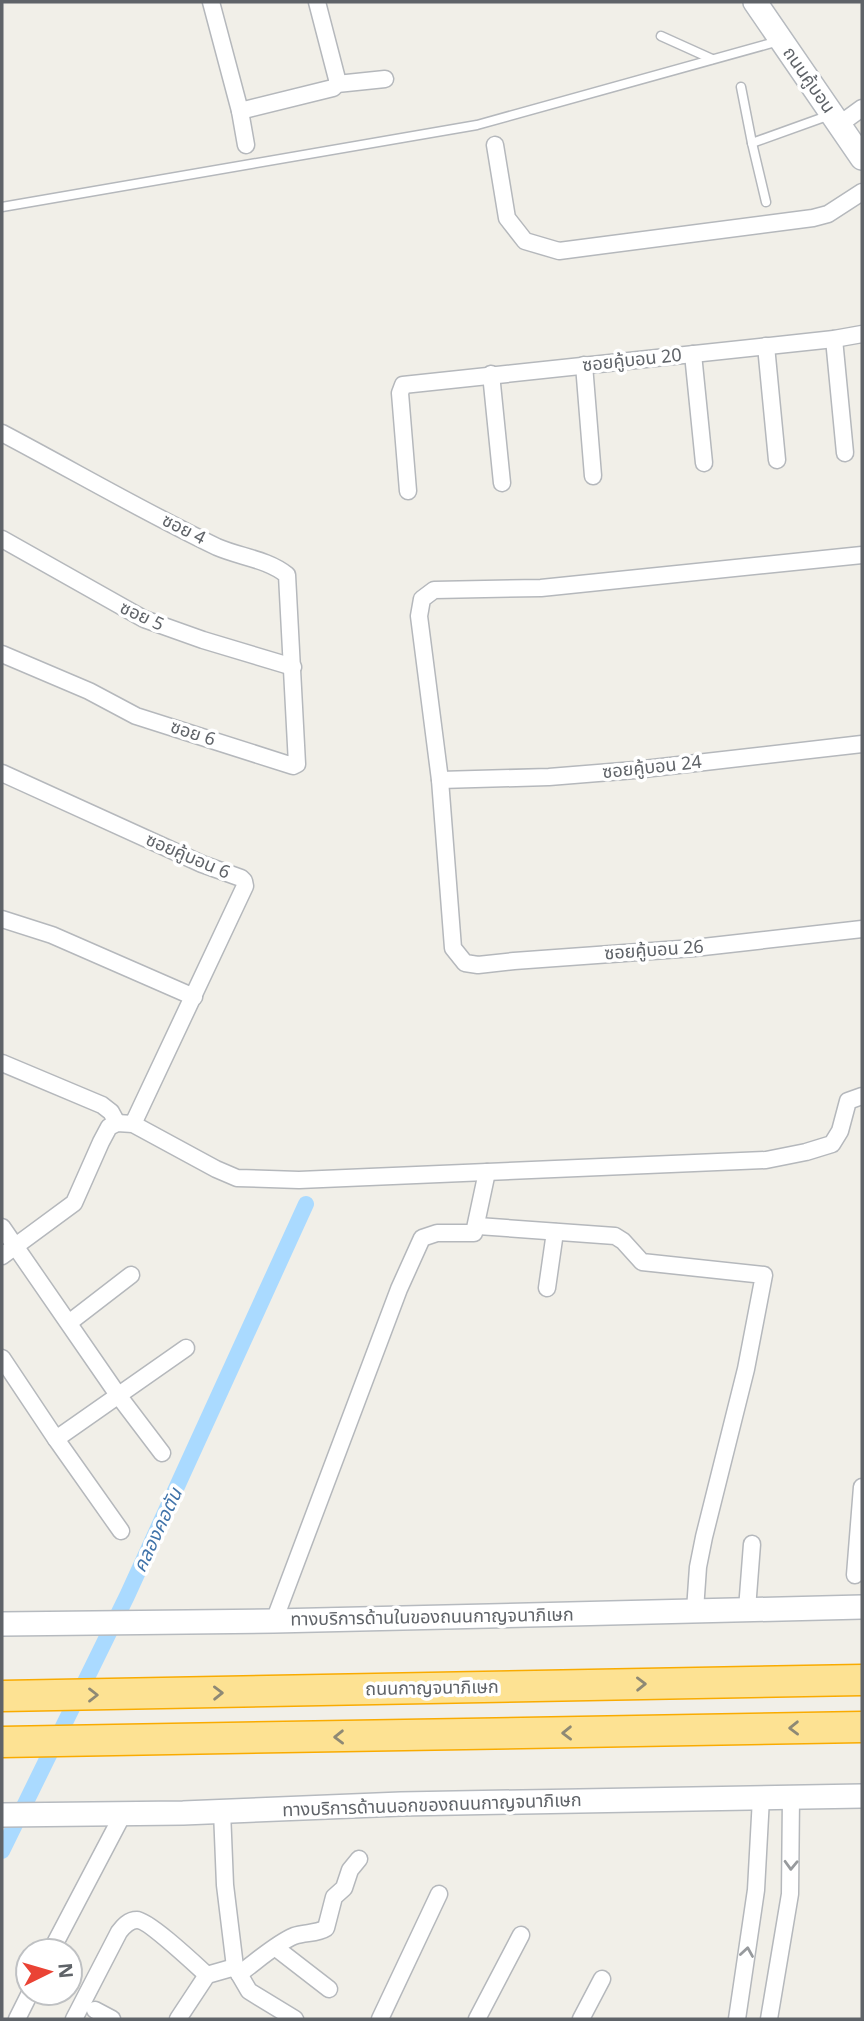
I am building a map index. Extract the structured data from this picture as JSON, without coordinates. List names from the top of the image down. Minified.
{"streets":{"highway":["ถนนกาญจนาภิเษก"],"main road":["ถนนคู้บอน","ทางบริการด้านในของถนนกาญจนาภิเษก","ทางบริการด้านนอกของถนนกาญจนาภิเษก"],"street":["ซอยคู้บอน 20","ซอย 4","ซอย 5","ซอย 6","ซอยคู้บอน 24","ซอยคู้บอน 6","ซอยคู้บอน 26"]},"crossings":[["ซอย 4","ซอย 5"],["ซอย 4","ซอย 6"],["ซอย 5","ซอย 6"],["ซอยคู้บอน 24","ซอยคู้บอน 26"]],"water":["คลองคอตัน"],"north":"right"}
